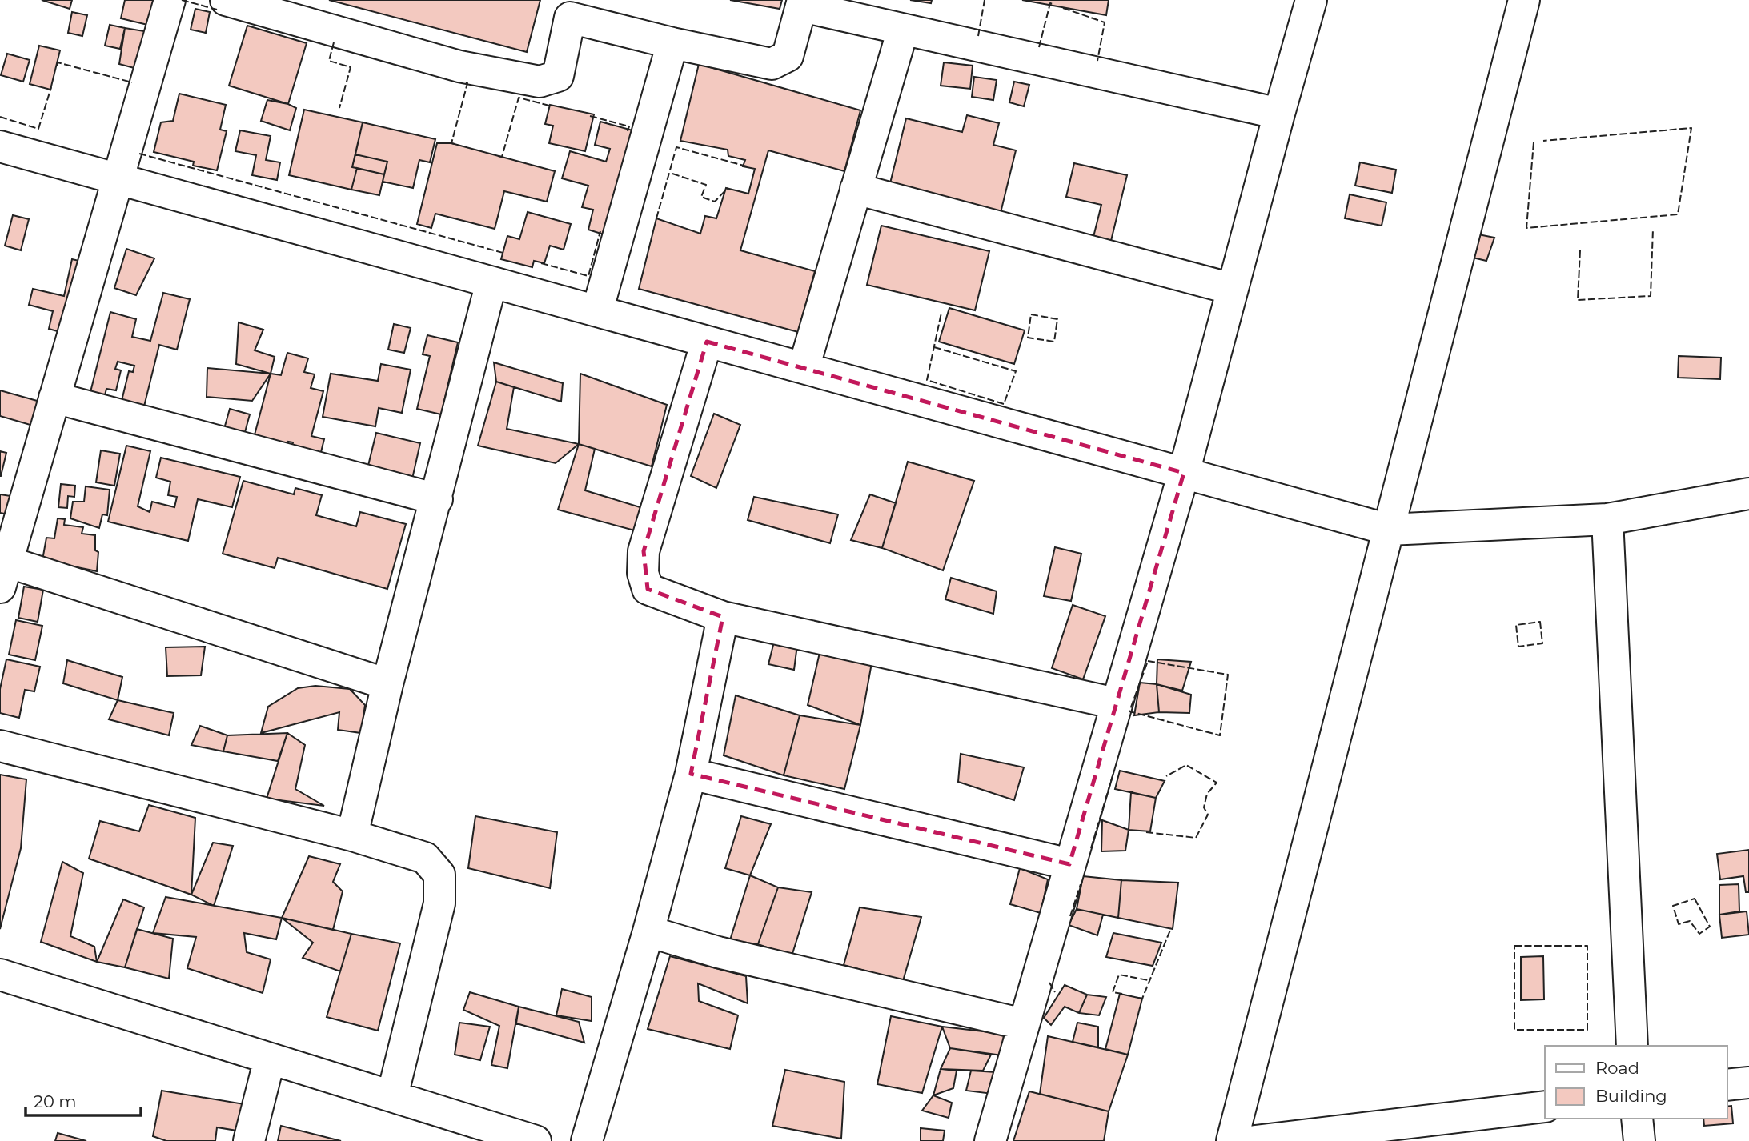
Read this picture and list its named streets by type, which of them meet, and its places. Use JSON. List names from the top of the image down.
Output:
{
  "legend": ["Road", "Building"],
  "scale_bar": "20 m"
}
